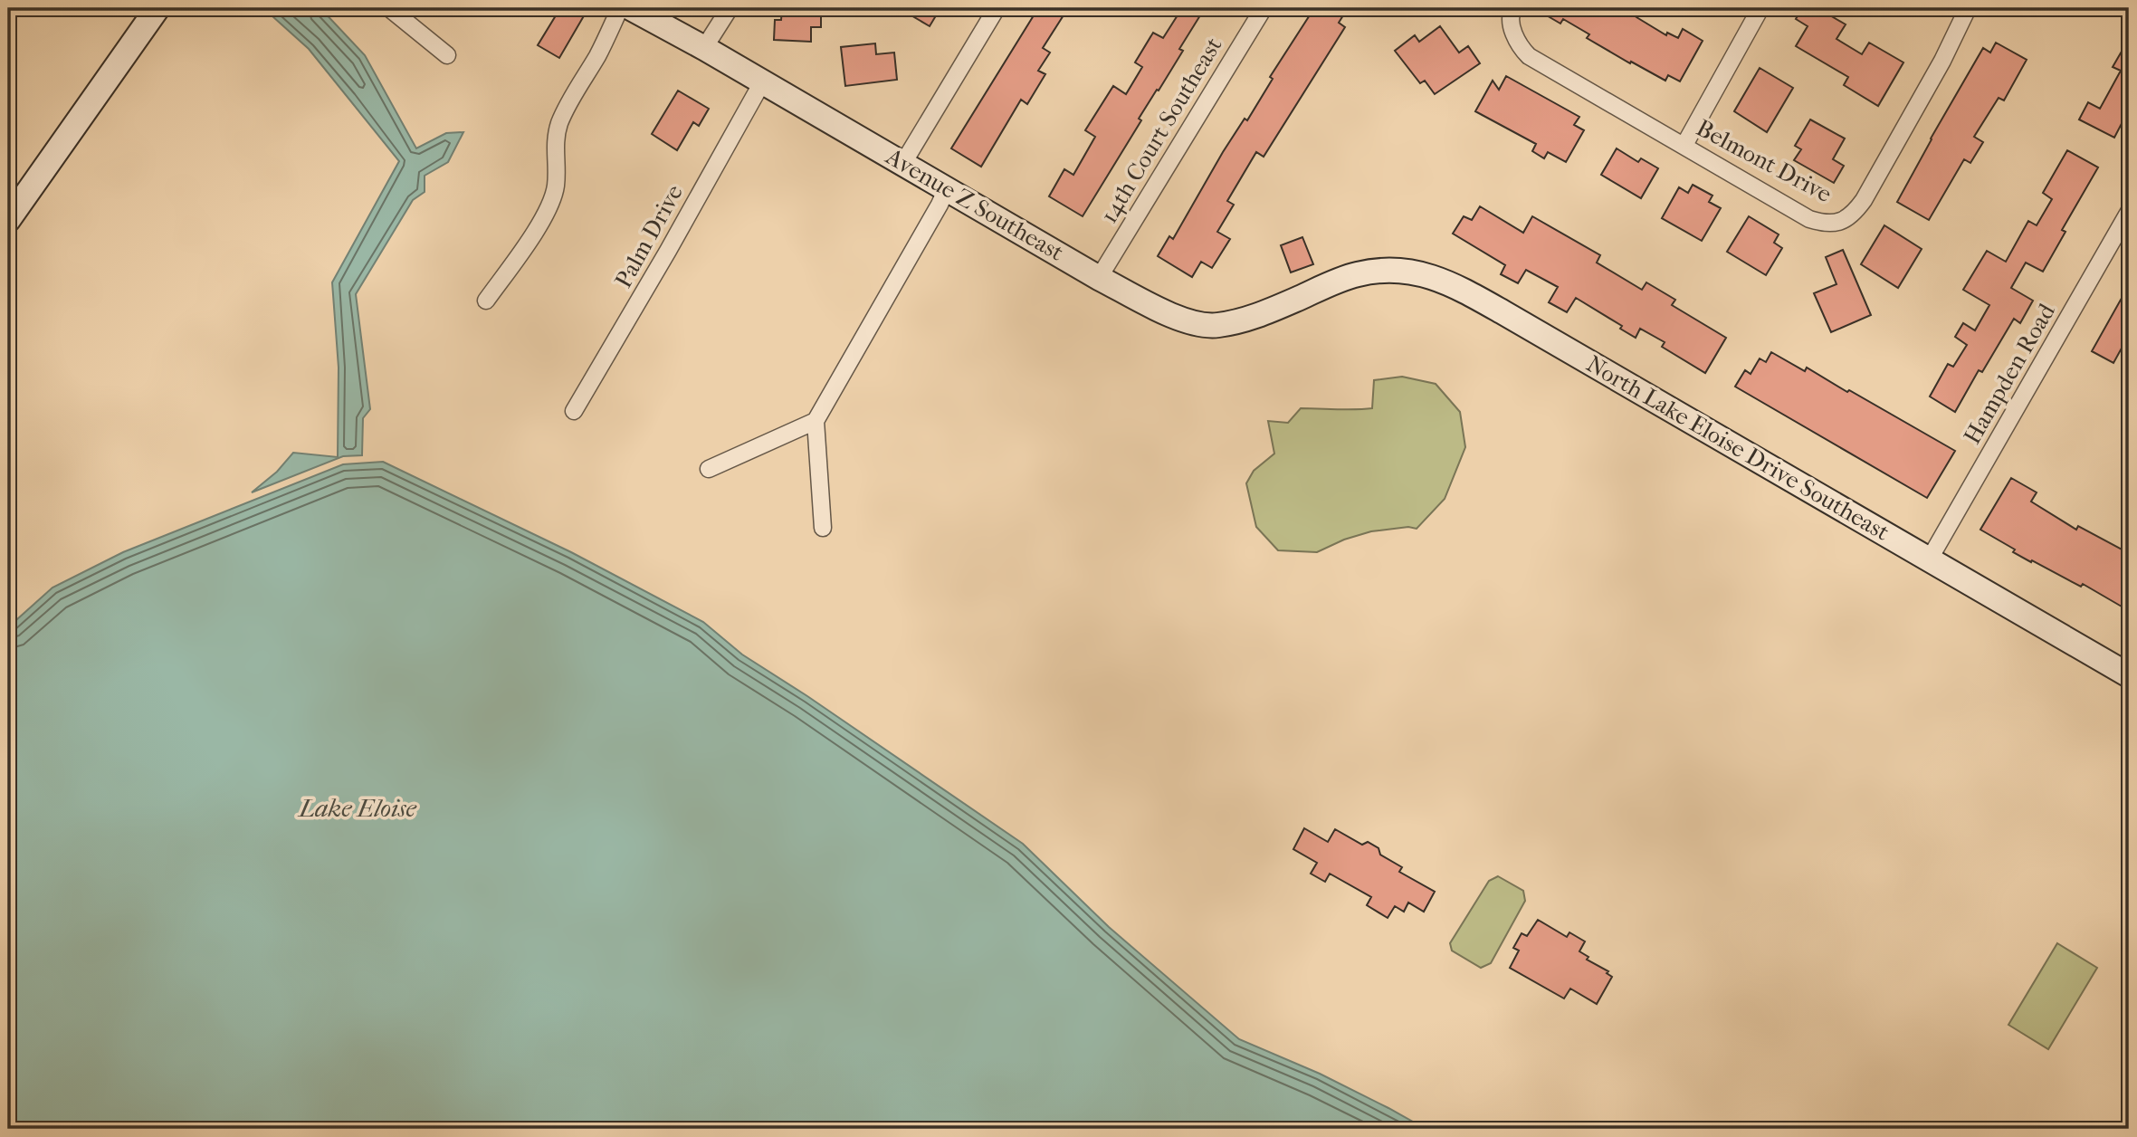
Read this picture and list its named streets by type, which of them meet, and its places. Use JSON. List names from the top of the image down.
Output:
{
  "streets": {
    "street": [
      "14th Court Southeast",
      "Belmont Drive",
      "Avenue Z Southeast",
      "Palm Drive",
      "Hampden Road",
      "North Lake Eloise Drive Southeast"
    ]
  },
  "crossings": [
    ["14th Court Southeast", "Avenue Z Southeast"],
    ["Avenue Z Southeast", "Palm Drive"],
    ["Avenue Z Southeast", "North Lake Eloise Drive Southeast"],
    ["Hampden Road", "North Lake Eloise Drive Southeast"]
  ],
  "water": ["Lake Eloise"]
}
